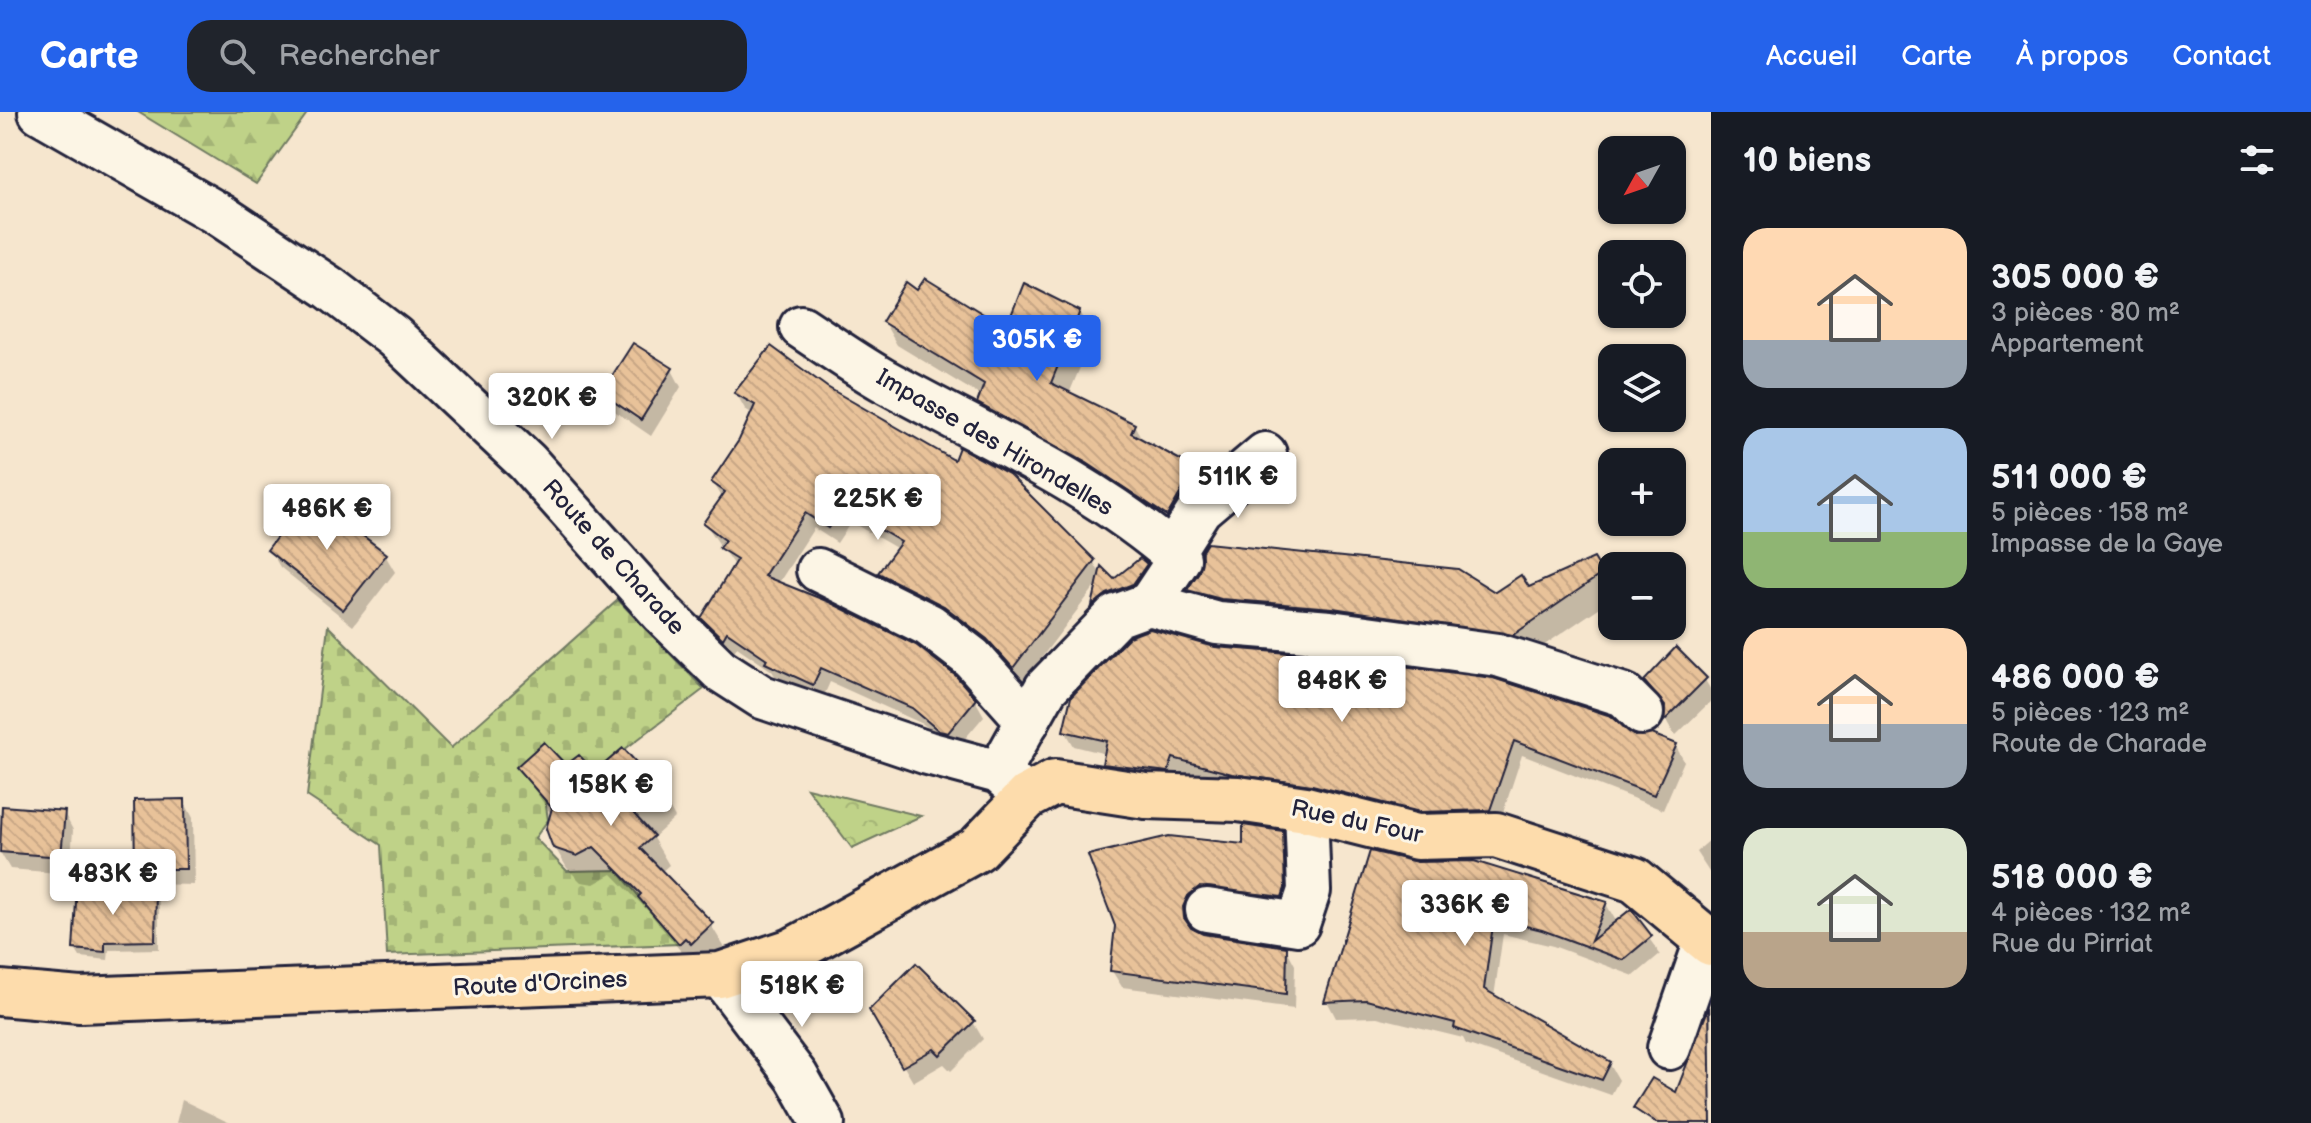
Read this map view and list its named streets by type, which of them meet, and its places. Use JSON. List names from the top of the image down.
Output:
{
  "streets": {
    "main road": ["Rue du Four", "Route d'Orcines"],
    "street": ["Impasse des Hirondelles", "Route de Charade"]
  },
  "crossings": [
    ["Route de Charade", "Rue du Four"],
    ["Route de Charade", "Route d'Orcines"],
    ["Rue du Four", "Route d'Orcines"]
  ],
  "north": "bottom left",
  "page": {
    "header": "Carte",
    "search": "Rechercher",
    "nav": [
      "Accueil",
      "Carte",
      "À propos",
      "Contact"
    ],
    "heading": "10 biens",
    "map_buttons": ["+", "−"],
    "list": [
      {
        "name": "305 000 €",
        "note": "3 pièces · 80 m² · Appartement"
      },
      {
        "name": "511 000 €",
        "note": "5 pièces · 158 m² · Impasse de la Gaye"
      },
      {
        "name": "486 000 €",
        "note": "5 pièces · 123 m² · Route de Charade"
      },
      {
        "name": "518 000 €",
        "note": "4 pièces · 132 m² · Rue du Pirriat"
      }
    ],
    "price": [
      "305K €",
      "320K €",
      "511K €",
      "225K €",
      "486K €",
      "848K €",
      "158K €",
      "483K €",
      "336K €",
      "518K €"
    ]
  }
}
